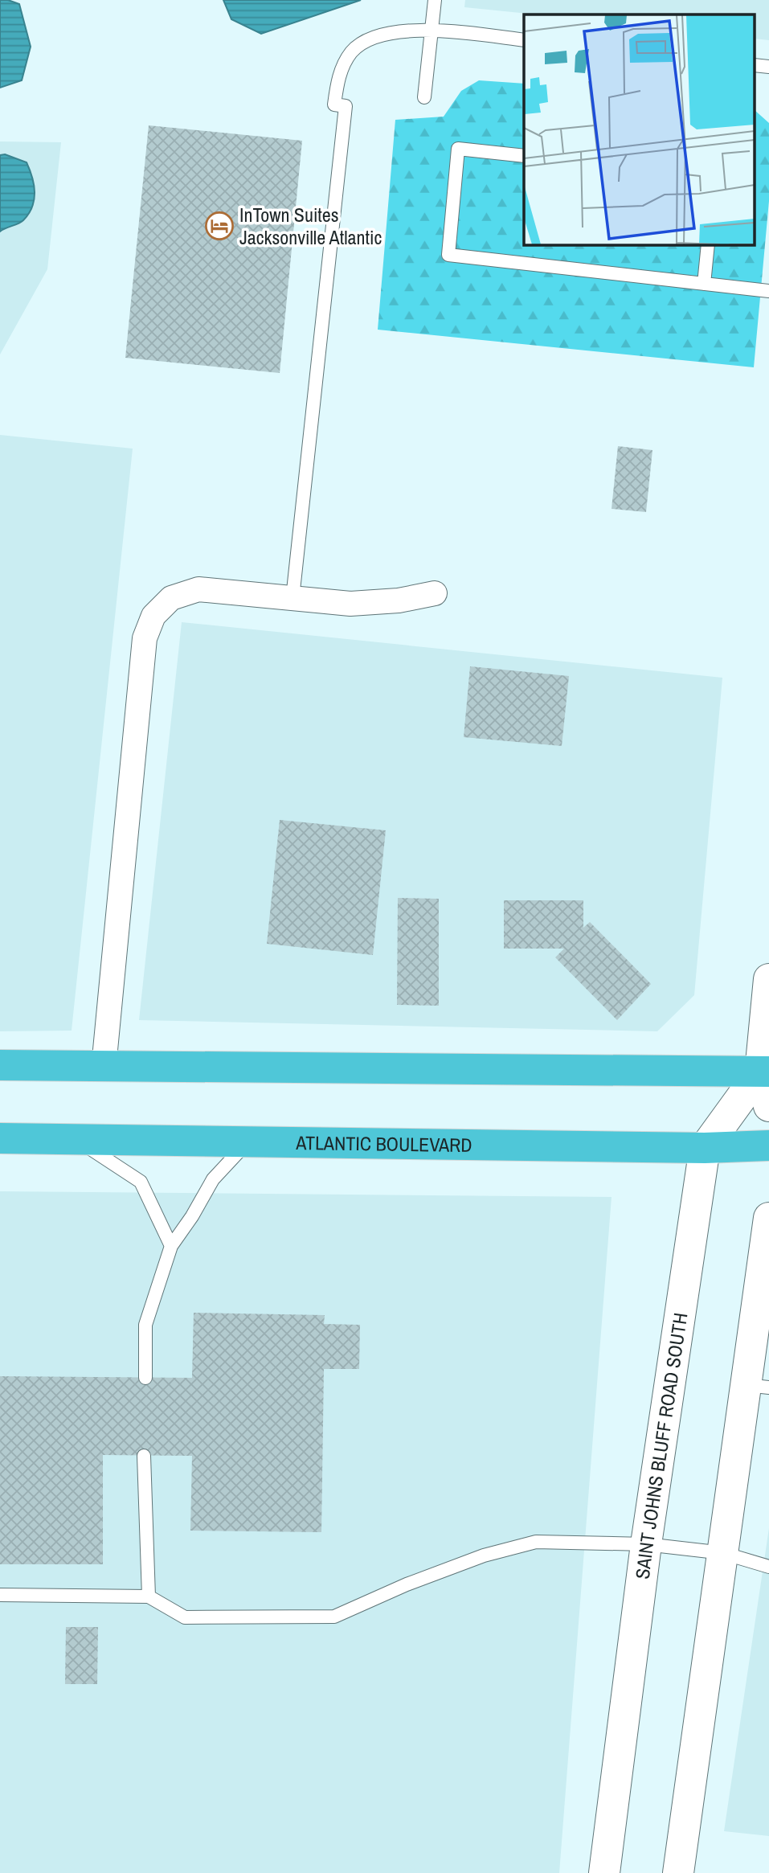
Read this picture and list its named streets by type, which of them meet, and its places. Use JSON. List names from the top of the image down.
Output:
{
  "streets": {
    "highway": ["ATLANTIC BOULEVARD"],
    "main road": ["SAINT JOHNS BLUFF ROAD SOUTH"]
  },
  "crossings": [
    ["ATLANTIC BOULEVARD", "SAINT JOHNS BLUFF ROAD SOUTH"]
  ],
  "places": {
    "hotel": ["InTown Suites Jacksonville Atlantic"]
  }
}
